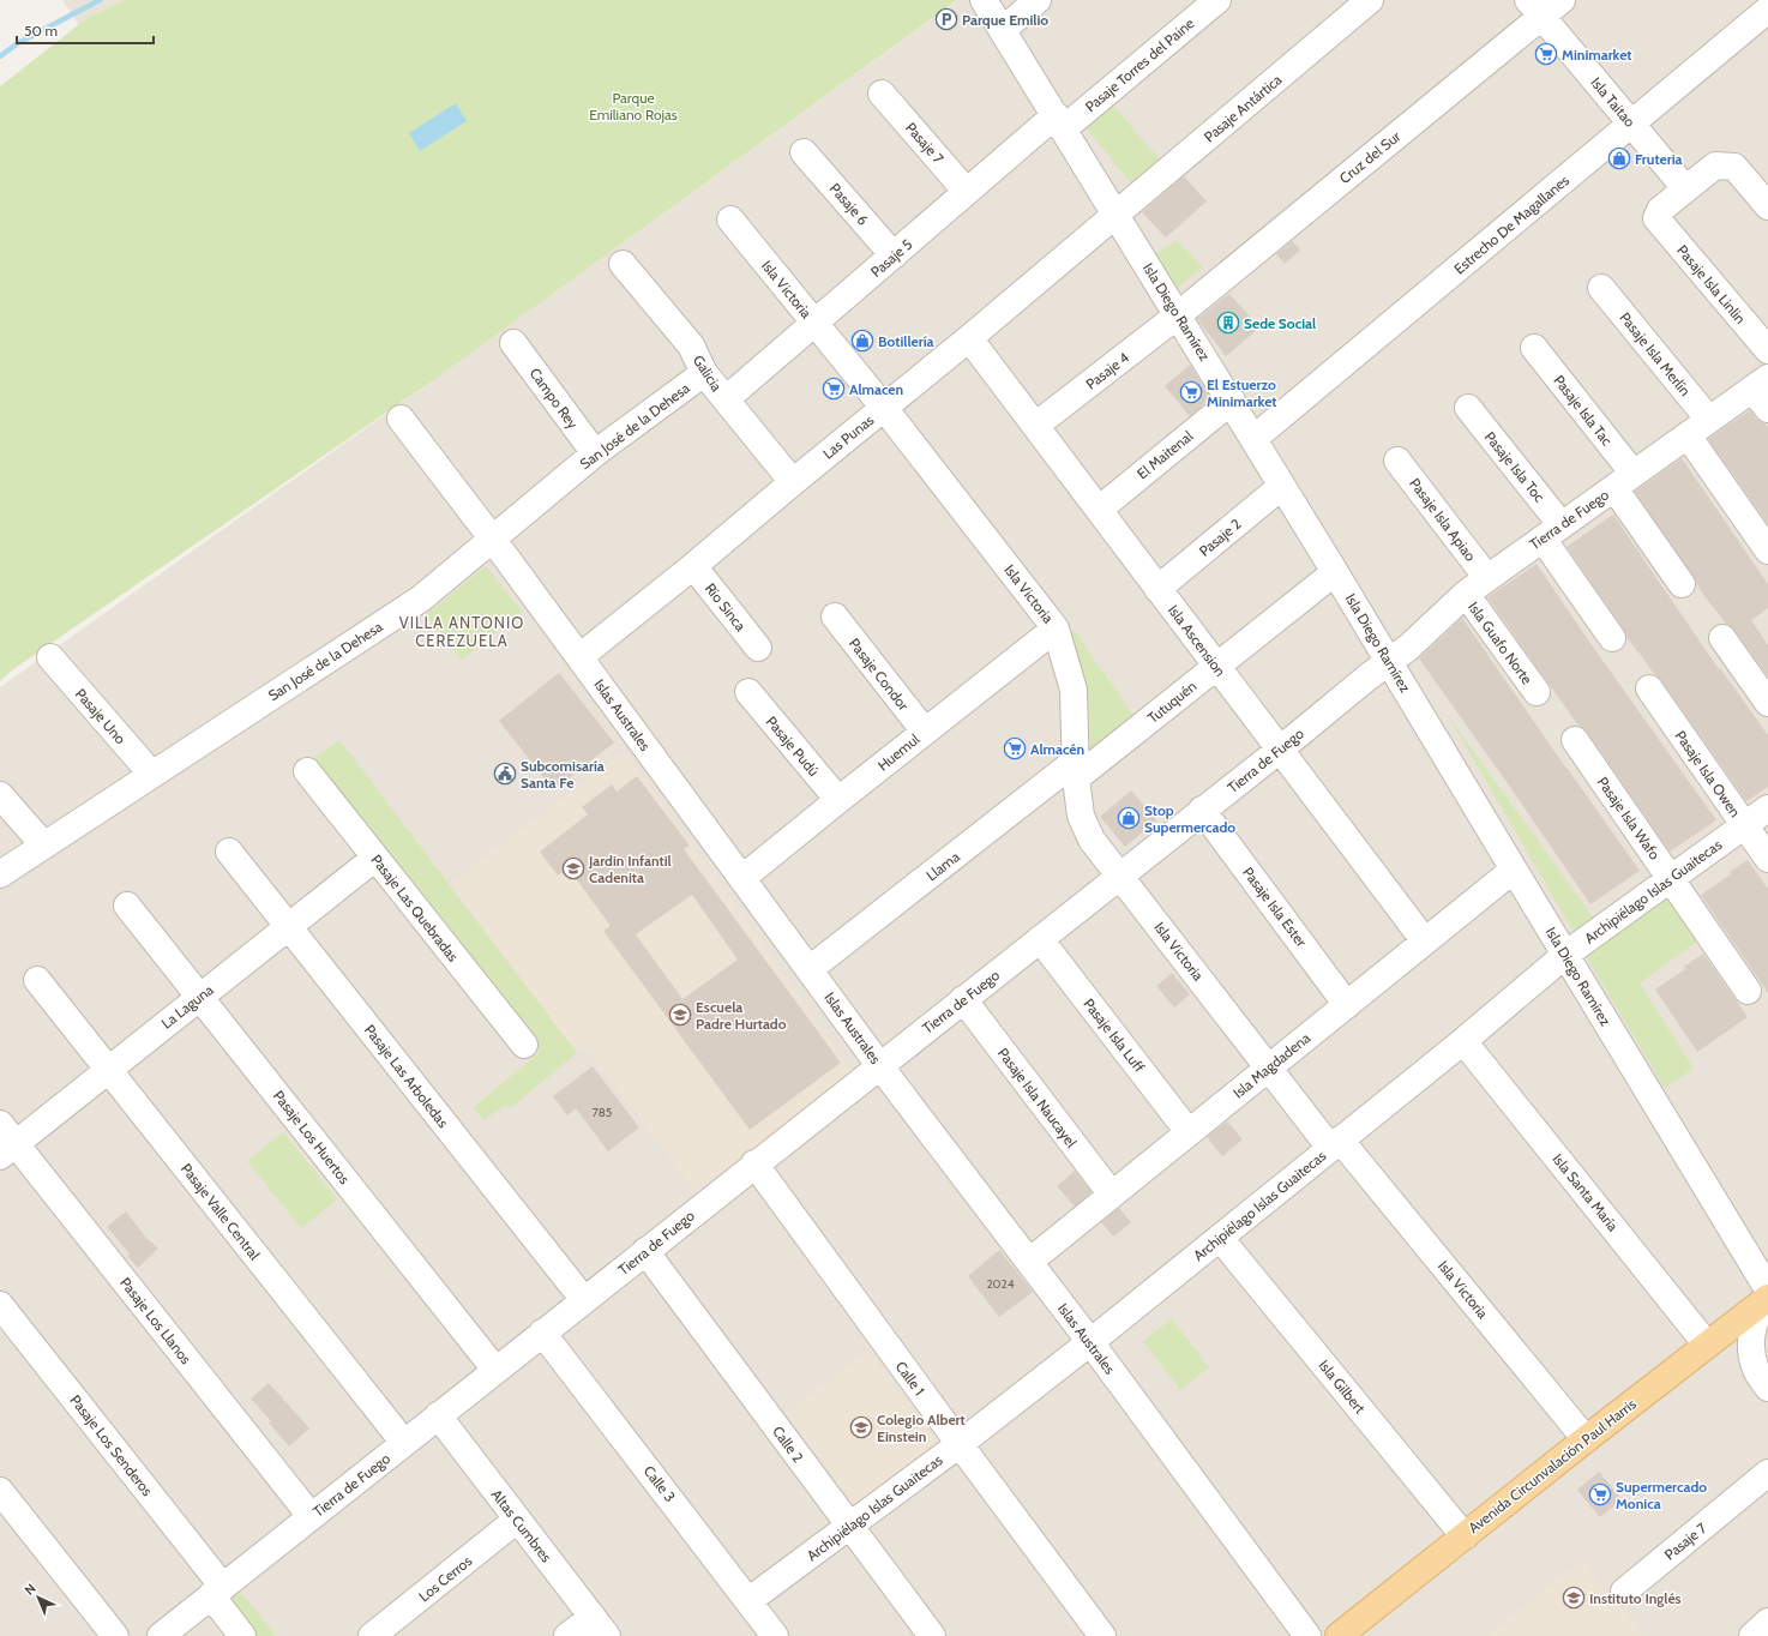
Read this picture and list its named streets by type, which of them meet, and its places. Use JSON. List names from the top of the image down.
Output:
{
  "streets": {
    "main road": ["Avenida Circunvalación Paul Harris"],
    "street": [
      "Pasaje Torres del Paine",
      "Isla Taitao",
      "Pasaje Antártica",
      "Pasaje 7",
      "Cruz del Sur",
      "Pasaje 6",
      "Estrecho De Magallanes",
      "Pasaje 5",
      "Pasaje Isla Linlin",
      "Isla Victoria",
      "Isla Diego Ramírez",
      "Pasaje Isla Merlín",
      "Pasaje 4",
      "Galicia",
      "Campo Rey",
      "Pasaje Isla Tac",
      "San José de la Dehesa",
      "Las Punas",
      "El Maitenal",
      "Pasaje Isla Toc",
      "Pasaje Isla Apiao",
      "Tierra de Fuego",
      "Pasaje 2",
      "Río Sinca",
      "Isla Ascension",
      "Isla Guafo Norte",
      "Pasaje Condor",
      "Tutuquén",
      "Islas Australes",
      "Pasaje Uno",
      "Pasaje Pudú",
      "Huemul",
      "Pasaje Isla Owen",
      "Pasaje Isla Wafo",
      "Llama",
      "Archipiélago Islas Guaitecas",
      "Pasaje Isla Ester",
      "Pasaje Las Quebradas",
      "La Laguna",
      "Pasaje Isla Luff",
      "Isla Magdadena",
      "Pasaje Las Arboledas",
      "Pasaje Isla Naucayel",
      "Pasaje Los Huertos",
      "Isla Santa María",
      "Pasaje Valle Central",
      "Pasaje Los Llanos",
      "Calle 1",
      "Isla Gilbert",
      "Calle 2",
      "Pasaje Los Senderos",
      "Calle 3",
      "Altas Cumbres",
      "Los Cerros"
    ]
  },
  "crossings": [
    ["Pasaje Torres del Paine", "Pasaje 5"],
    ["Pasaje Torres del Paine", "Isla Diego Ramírez"],
    ["Isla Taitao", "Cruz del Sur"],
    ["Isla Taitao", "Estrecho De Magallanes"],
    ["Pasaje Antártica", "Isla Diego Ramírez"],
    ["Pasaje Antártica", "Las Punas"],
    ["Pasaje 7", "Pasaje 5"],
    ["Cruz del Sur", "Isla Diego Ramírez"],
    ["Cruz del Sur", "Pasaje 4"],
    ["Pasaje 6", "Pasaje 5"],
    ["Estrecho De Magallanes", "Isla Diego Ramírez"],
    ["Pasaje 5", "Isla Victoria"],
    ["Pasaje 5", "Isla Diego Ramírez"],
    ["Pasaje 5", "Galicia"],
    ["Isla Victoria", "Las Punas"],
    ["Isla Victoria", "Tierra de Fuego"],
    ["Isla Victoria", "Tutuquén"],
    ["Isla Victoria", "Huemul"],
    ["Isla Victoria", "Llama"],
    ["Isla Victoria", "Archipiélago Islas Guaitecas"],
    ["Isla Victoria", "Isla Magdadena"],
    ["Isla Victoria", "Avenida Circunvalación Paul Harris"],
    ["Isla Diego Ramírez", "Pasaje 4"],
    ["Isla Diego Ramírez", "Las Punas"],
    ["Isla Diego Ramírez", "El Maitenal"],
    ["Isla Diego Ramírez", "Tierra de Fuego"],
    ["Isla Diego Ramírez", "Pasaje 2"],
    ["Isla Diego Ramírez", "Tutuquén"],
    ["Isla Diego Ramírez", "Archipiélago Islas Guaitecas"],
    ["Isla Diego Ramírez", "Isla Magdadena"],
    ["Pasaje Isla Merlín", "Tierra de Fuego"],
    ["Pasaje 4", "Isla Ascension"],
    ["Galicia", "San José de la Dehesa"],
    ["Galicia", "Las Punas"],
    ["Campo Rey", "San José de la Dehesa"],
    ["Pasaje Isla Tac", "Tierra de Fuego"],
    ["San José de la Dehesa", "Islas Australes"],
    ["San José de la Dehesa", "Pasaje Uno"],
    ["Las Punas", "Río Sinca"],
    ["Las Punas", "Isla Ascension"],
    ["Las Punas", "Islas Australes"],
    ["El Maitenal", "Isla Ascension"],
    ["Pasaje Isla Toc", "Tierra de Fuego"],
    ["Pasaje Isla Apiao", "Tierra de Fuego"],
    ["Tierra de Fuego", "Isla Ascension"],
    ["Tierra de Fuego", "Isla Guafo Norte"],
    ["Tierra de Fuego", "Islas Australes"],
    ["Tierra de Fuego", "Pasaje Isla Ester"],
    ["Tierra de Fuego", "Pasaje Isla Luff"],
    ["Tierra de Fuego", "Pasaje Las Arboledas"],
    ["Tierra de Fuego", "Pasaje Isla Naucayel"],
    ["Tierra de Fuego", "Pasaje Los Huertos"],
    ["Tierra de Fuego", "Pasaje Valle Central"],
    ["Tierra de Fuego", "Pasaje Los Llanos"],
    ["Tierra de Fuego", "Calle 1"],
    ["Tierra de Fuego", "Calle 2"],
    ["Tierra de Fuego", "Pasaje Los Senderos"],
    ["Tierra de Fuego", "Calle 3"],
    ["Tierra de Fuego", "Altas Cumbres"],
    ["Pasaje 2", "Isla Ascension"],
    ["Isla Ascension", "Tutuquén"],
    ["Isla Ascension", "Isla Magdadena"],
    ["Pasaje Condor", "Huemul"],
    ["Tutuquén", "Llama"],
    ["Islas Australes", "Huemul"],
    ["Islas Australes", "Llama"],
    ["Islas Australes", "Archipiélago Islas Guaitecas"],
    ["Islas Australes", "Isla Magdadena"],
    ["Pasaje Pudú", "Huemul"],
    ["Pasaje Isla Owen", "Archipiélago Islas Guaitecas"],
    ["Pasaje Isla Wafo", "Archipiélago Islas Guaitecas"],
    ["Archipiélago Islas Guaitecas", "Isla Santa María"],
    ["Archipiélago Islas Guaitecas", "Calle 1"],
    ["Archipiélago Islas Guaitecas", "Isla Gilbert"],
    ["Archipiélago Islas Guaitecas", "Calle 2"],
    ["Archipiélago Islas Guaitecas", "Calle 3"],
    ["Pasaje Isla Ester", "Isla Magdadena"],
    ["Pasaje Las Quebradas", "La Laguna"],
    ["La Laguna", "Pasaje Las Arboledas"],
    ["La Laguna", "Pasaje Los Huertos"],
    ["La Laguna", "Pasaje Valle Central"],
    ["La Laguna", "Pasaje Los Llanos"],
    ["Pasaje Isla Luff", "Isla Magdadena"],
    ["Isla Magdadena", "Pasaje Isla Naucayel"],
    ["Isla Santa María", "Avenida Circunvalación Paul Harris"],
    ["Isla Gilbert", "Avenida Circunvalación Paul Harris"],
    ["Altas Cumbres", "Los Cerros"]
  ],
  "districts": ["VILLA ANTONIO CEREZUELA"],
  "parks": ["Parque Emiliano Rojas"],
  "places": {
    "parking": ["Parque Emilio"],
    "supermarket": [
      "Minimarket",
      "Almacen",
      "El Estuerzo Minimarket",
      "Almacén",
      "Supermercado Monica"
    ],
    "shop": ["Fruteria", "Botillería", "Stop Supermercado"],
    "building": ["Sede Social"],
    "public building": ["Subcomisaría Santa Fe"],
    "school or university": [
      "Jardin Infantil Cadenita",
      "Escuela Padre Hurtado",
      "Colegio Albert Einstein",
      "Instituto Inglés"
    ]
  },
  "house_numbers": ["785", "2024"],
  "scale_bar": "50 m",
  "north": "top left"
}
